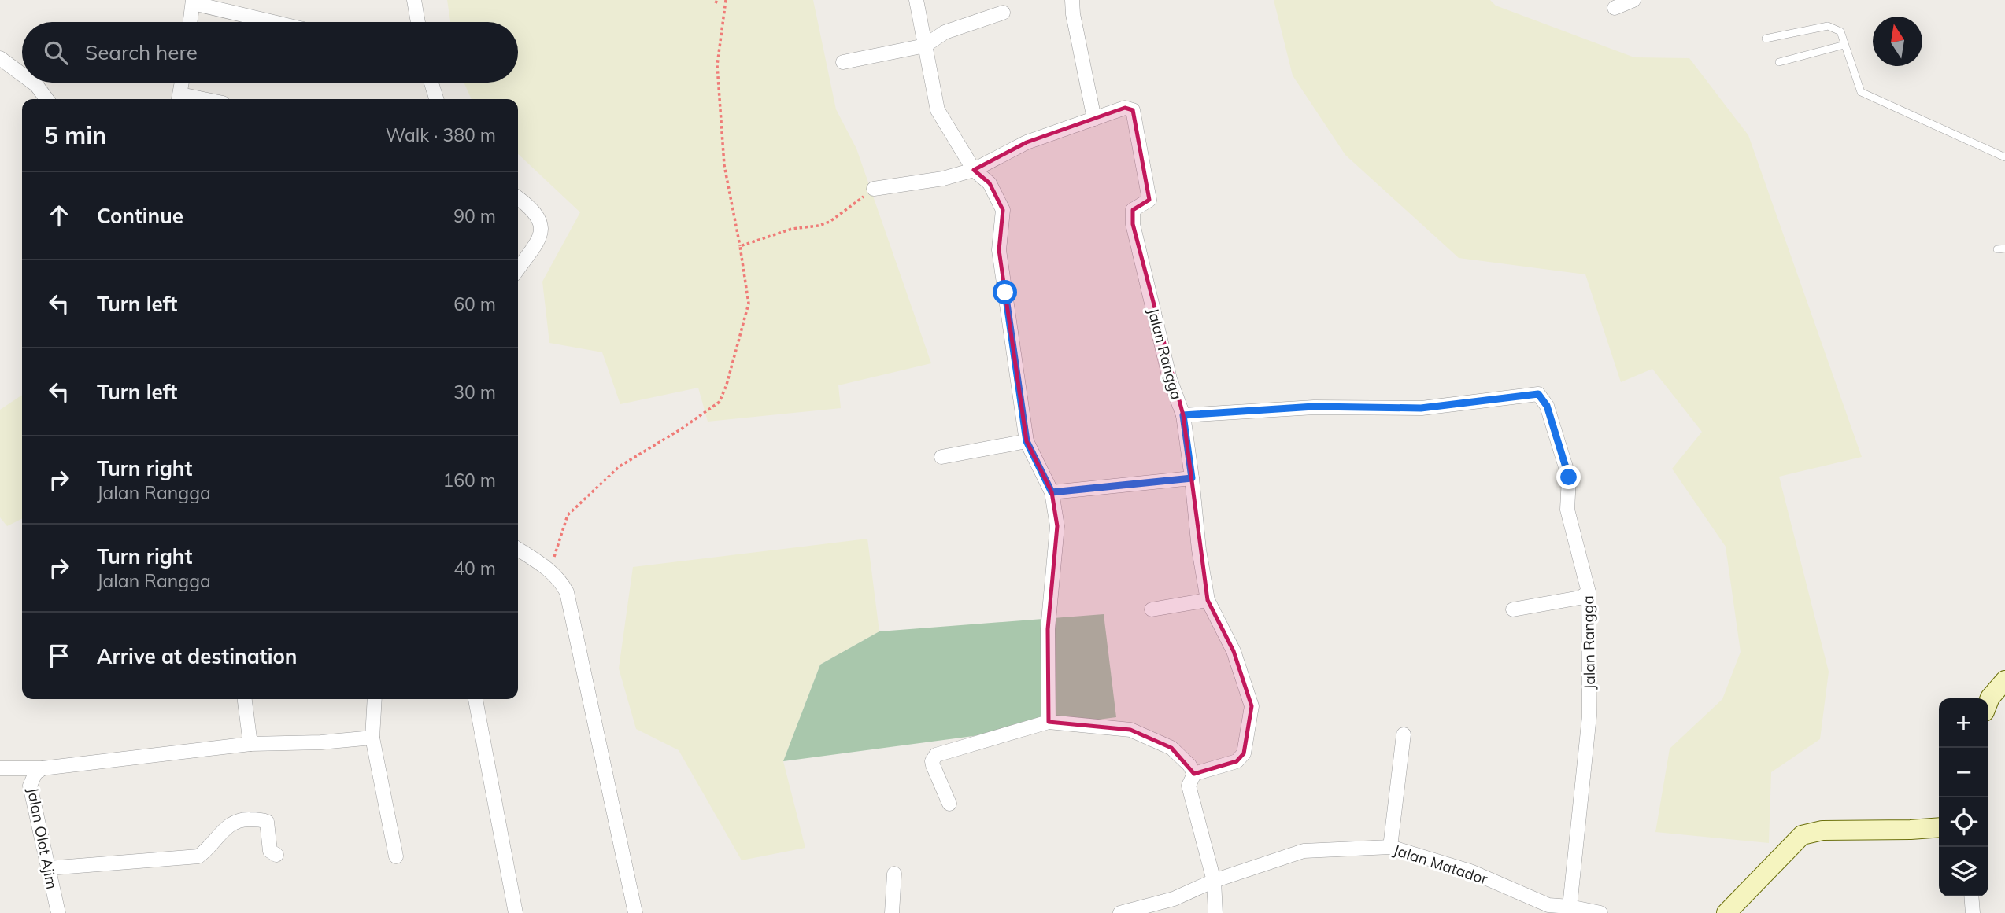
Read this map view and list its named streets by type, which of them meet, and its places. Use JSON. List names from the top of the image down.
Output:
{
  "streets": {
    "street": ["Jalan Rangga", "Jalan Olot Ajim", "Jalan Matador"]
  },
  "crossings": [
    ["Jalan Rangga", "Jalan Matador"]
  ],
  "north": "top",
  "page": {
    "search": "Search here",
    "heading": ["5 min", "Walk · 380 m"],
    "list": [
      ["Continue", "90 m"],
      ["Turn left", "60 m"],
      ["Turn left", "30 m"],
      ["Turn right", "Jalan Rangga", "160 m"],
      ["Turn right", "Jalan Rangga", "40 m"],
      "Arrive at destination"
    ],
    "map_buttons": ["+", "−"]
  }
}
